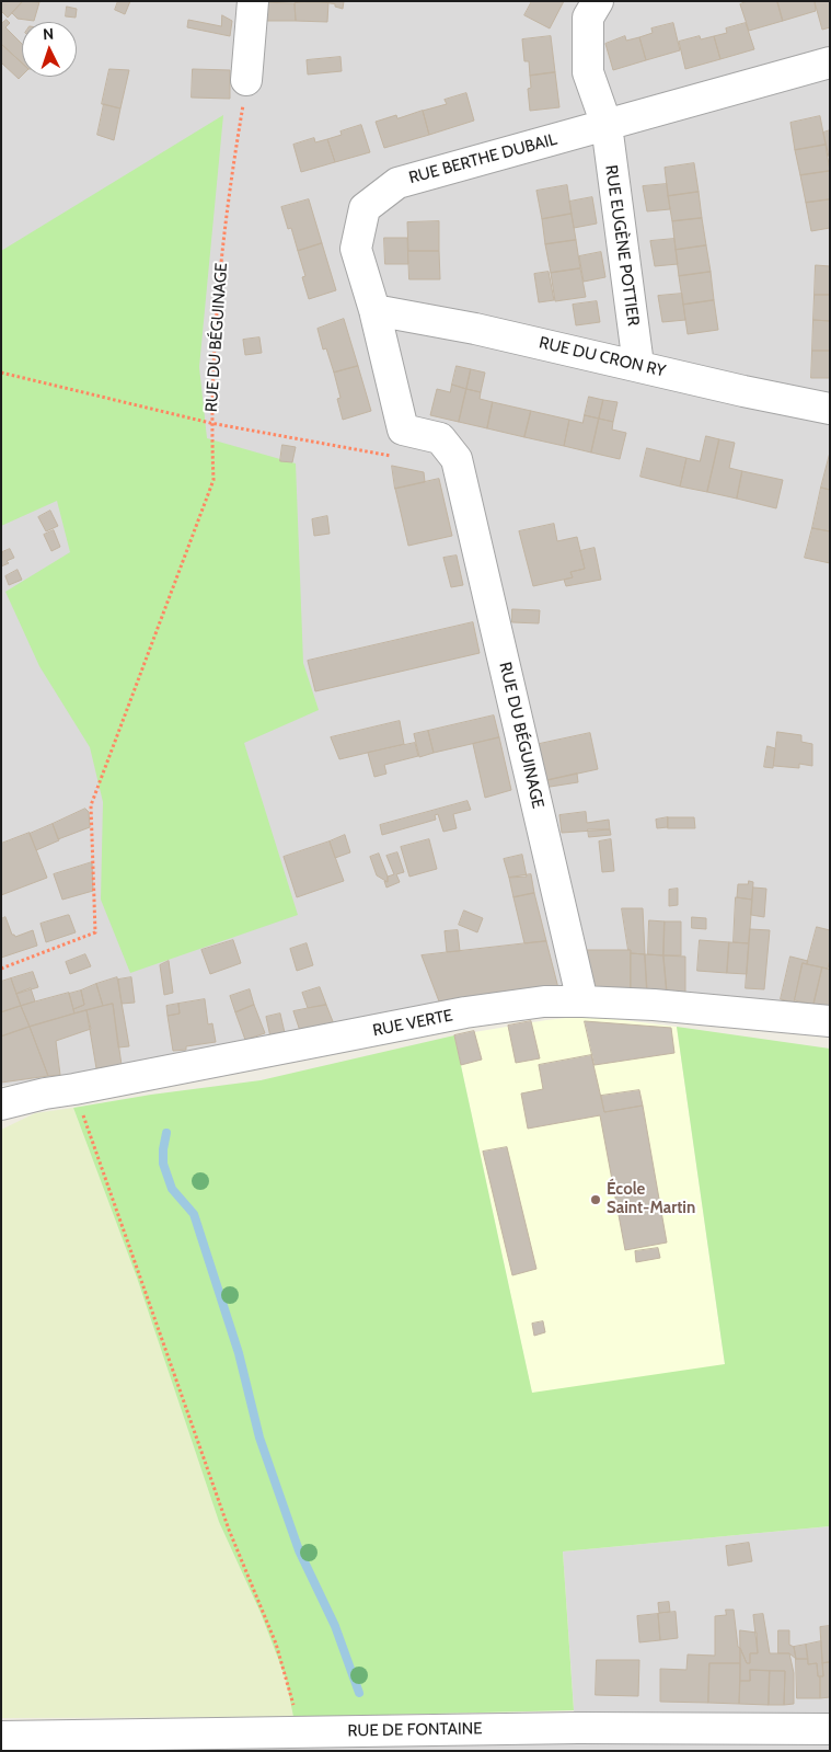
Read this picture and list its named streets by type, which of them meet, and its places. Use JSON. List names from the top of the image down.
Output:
{
  "streets": {
    "street": [
      "RUE BERTHE DUBAIL",
      "RUE EUGÈNE POTTIER",
      "RUE DU BÉGUINAGE",
      "RUE DU CRON RY",
      "RUE VERTE",
      "RUE DE FONTAINE"
    ]
  },
  "crossings": [
    ["RUE BERTHE DUBAIL", "RUE EUGÈNE POTTIER"],
    ["RUE BERTHE DUBAIL", "RUE DU BÉGUINAGE"],
    ["RUE BERTHE DUBAIL", "RUE DU CRON RY"],
    ["RUE EUGÈNE POTTIER", "RUE DU CRON RY"],
    ["RUE DU BÉGUINAGE", "RUE VERTE"]
  ],
  "places": ["École Saint-Martin"],
  "north": "top"
}
